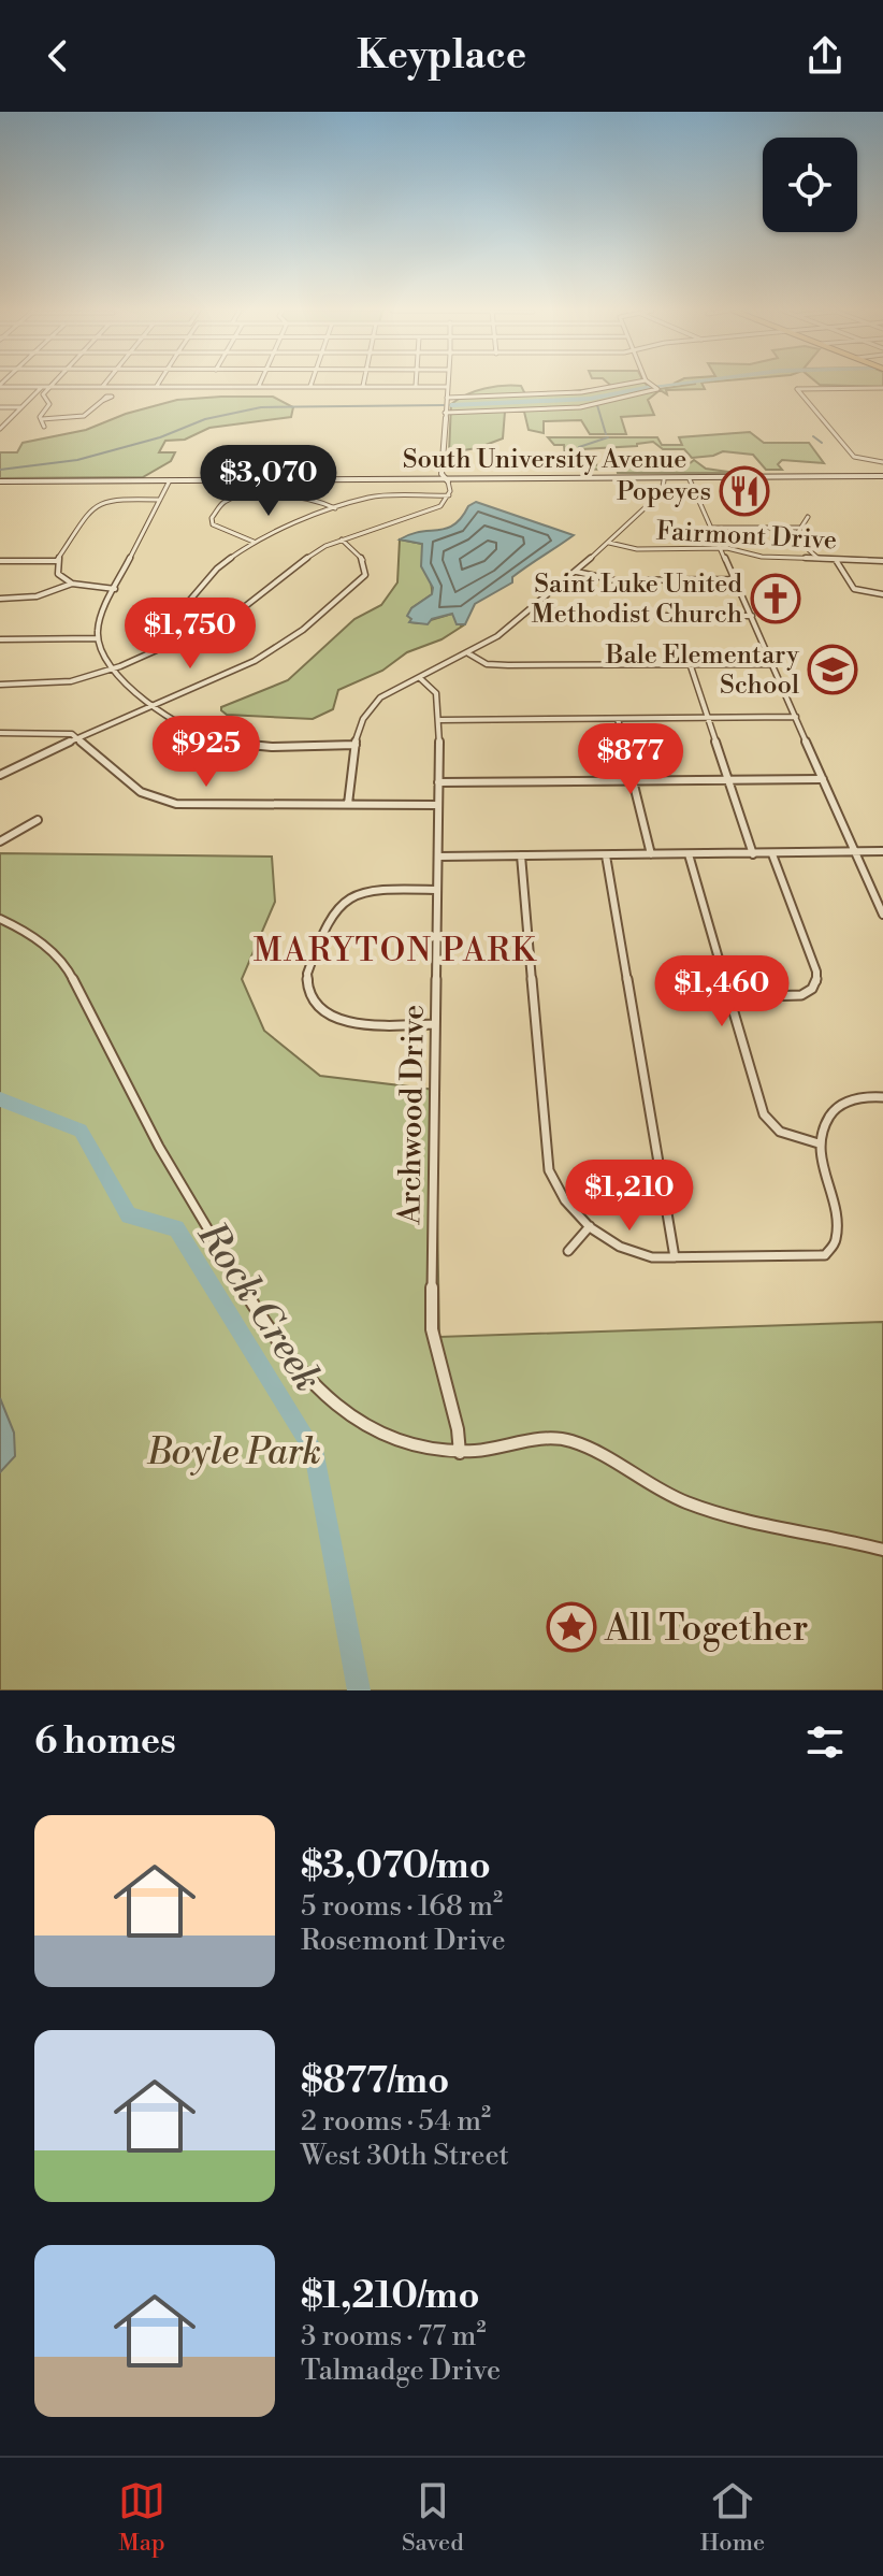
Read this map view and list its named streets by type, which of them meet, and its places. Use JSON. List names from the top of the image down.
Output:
{
  "streets": {
    "main road": ["South University Avenue"],
    "street": ["Fairmont Drive", "Archwood Drive"]
  },
  "districts": ["MARYTON PARK"],
  "water": ["Rock Creek"],
  "parks": ["Boyle Park"],
  "places": {
    "restaurant": ["Popeyes"],
    "church": ["Saint Luke United Methodist Church"],
    "school or university": ["Bale Elementary School"],
    "place": ["All Together"]
  },
  "page": {
    "header": "Keyplace",
    "price": [
      "$3,070",
      "$1,750",
      "$925",
      "$877",
      "$1,460",
      "$1,210"
    ],
    "heading": "6 homes",
    "list": [
      {
        "name": "$3,070/mo",
        "note": "5 rooms · 168 m² · Rosemont Drive"
      },
      {
        "name": "$877/mo",
        "note": "2 rooms · 54 m² · West 30th Street"
      },
      {
        "name": "$1,210/mo",
        "note": "3 rooms · 77 m² · Talmadge Drive"
      }
    ],
    "tabs": ["Map", "Saved", "Home"]
  }
}
